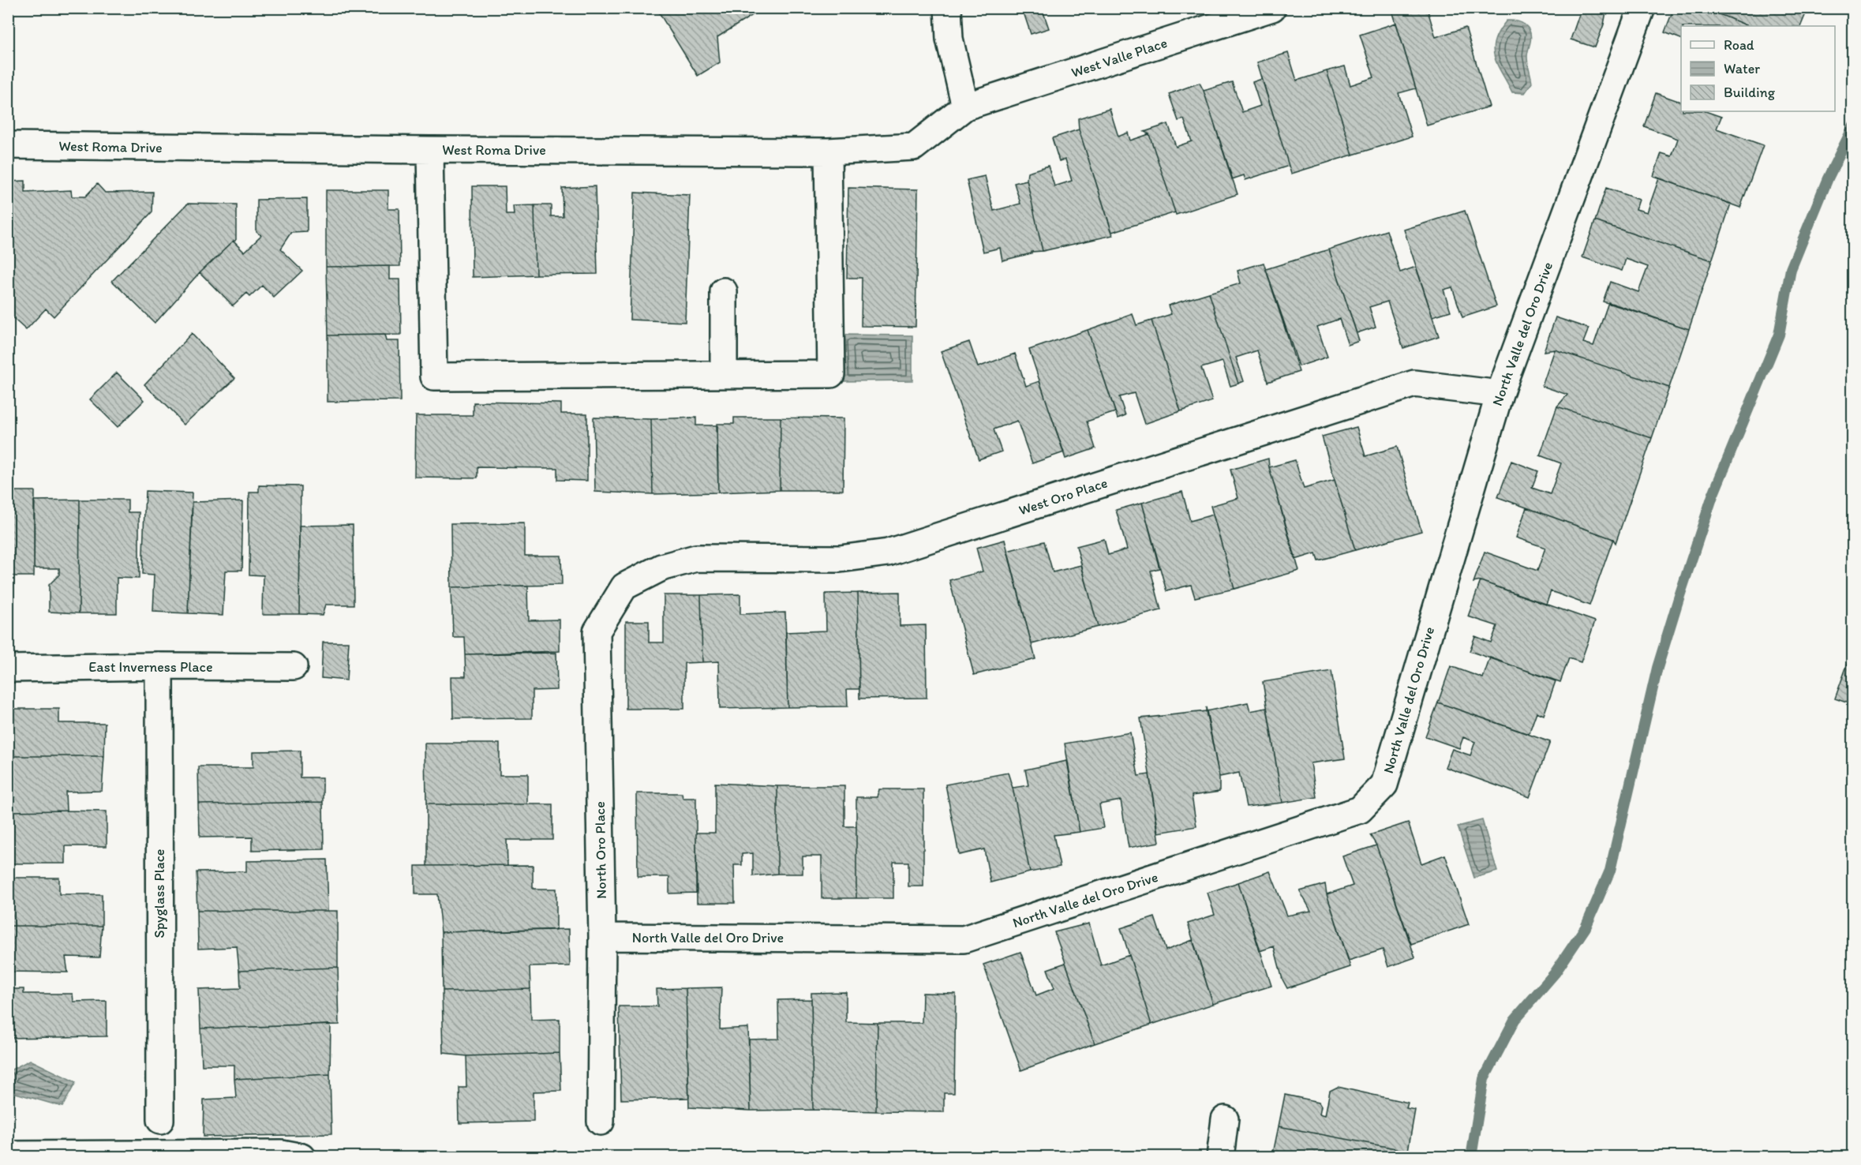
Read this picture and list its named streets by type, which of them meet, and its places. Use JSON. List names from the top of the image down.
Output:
{
  "streets": {
    "street": [
      "West Valle Place",
      "West Roma Drive",
      "North Valle del Oro Drive",
      "West Oro Place",
      "East Inverness Place",
      "North Oro Place",
      "Spyglass Place"
    ]
  },
  "crossings": [
    ["West Valle Place", "West Roma Drive"],
    ["North Valle del Oro Drive", "West Oro Place"],
    ["North Valle del Oro Drive", "North Oro Place"],
    ["West Oro Place", "North Oro Place"],
    ["East Inverness Place", "Spyglass Place"]
  ],
  "legend": ["Road", "Water", "Building"]
}
